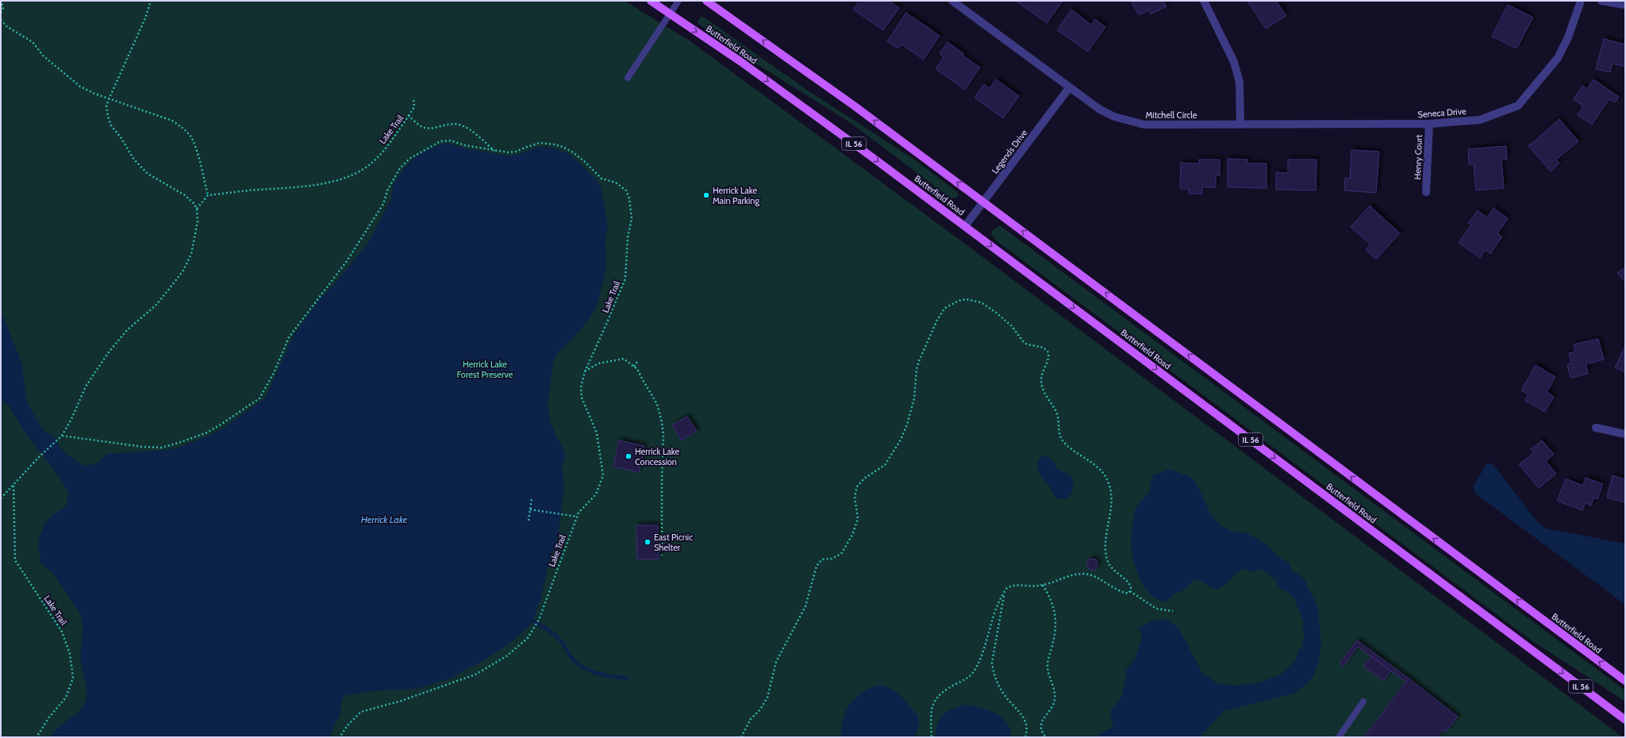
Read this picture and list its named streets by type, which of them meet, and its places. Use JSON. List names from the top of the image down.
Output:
{
  "streets": {
    "main road": ["Butterfield Road", "IL 56"],
    "street": [
      "Seneca Drive",
      "Mitchell Circle",
      "Legends Drive",
      "Henry Court"
    ],
    "path": ["Lake Trail"]
  },
  "crossings": [
    ["Butterfield Road", "Legends Drive"],
    ["Seneca Drive", "Mitchell Circle"],
    ["Seneca Drive", "Henry Court"],
    ["Mitchell Circle", "Legends Drive"]
  ],
  "water": ["Herrick Lake"],
  "parks": ["Herrick Lake Forest Preserve"],
  "places": ["Herrick Lake Main Parking", "Herrick Lake Concession", "East Picnic Shelter"]
}
